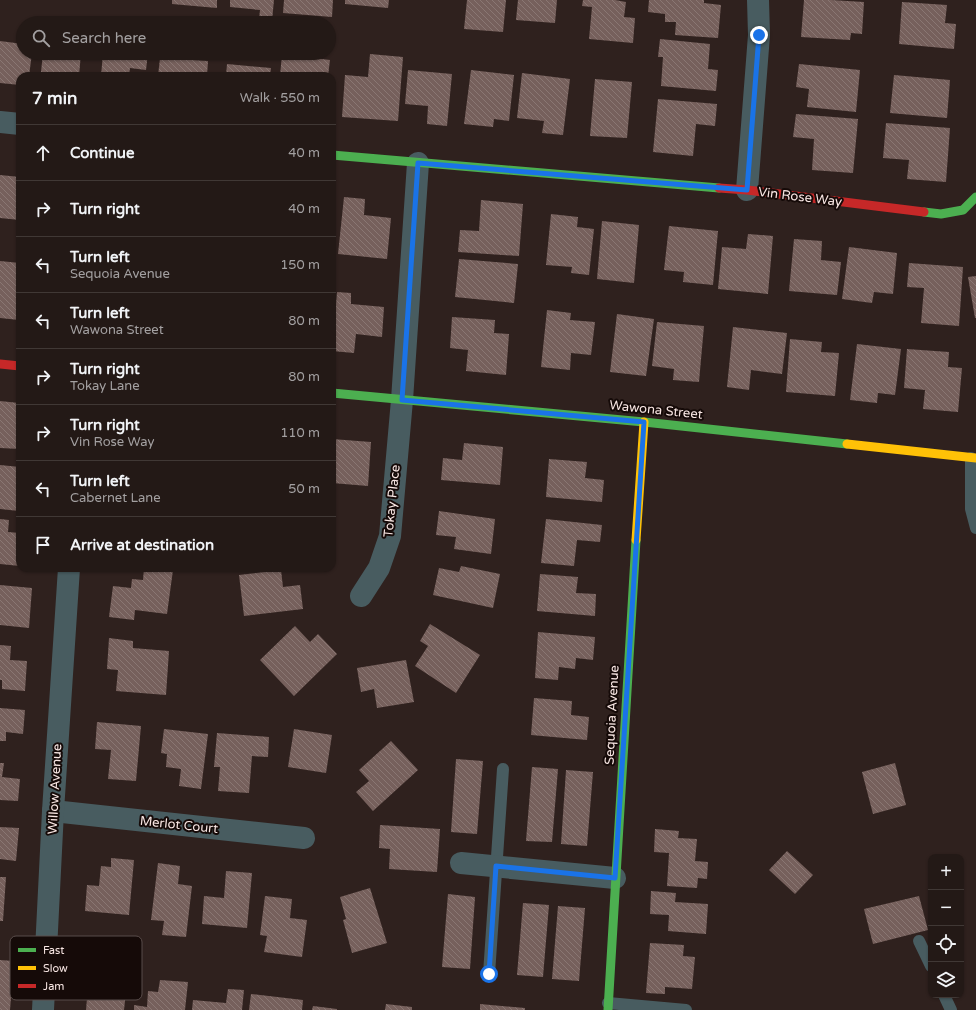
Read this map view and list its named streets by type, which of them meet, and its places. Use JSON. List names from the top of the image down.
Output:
{
  "streets": {
    "street": [
      "Vin Rose Way",
      "Wawona Street",
      "Tokay Place",
      "Sequoia Avenue",
      "Willow Avenue",
      "Merlot Court"
    ]
  },
  "crossings": [
    ["Vin Rose Way", "Tokay Place"],
    ["Wawona Street", "Tokay Place"],
    ["Wawona Street", "Sequoia Avenue"],
    ["Willow Avenue", "Merlot Court"]
  ],
  "legend": ["Fast", "Slow", "Jam"],
  "page": {
    "search": "Search here",
    "heading": ["7 min", "Walk · 550 m"],
    "list": [
      ["Continue", "40 m"],
      ["Turn right", "40 m"],
      ["Turn left", "Sequoia Avenue", "150 m"],
      ["Turn left", "Wawona Street", "80 m"],
      ["Turn right", "Tokay Lane", "80 m"],
      ["Turn right", "Vin Rose Way", "110 m"],
      ["Turn left", "Cabernet Lane", "50 m"],
      "Arrive at destination"
    ],
    "map_buttons": ["+", "−"]
  }
}
